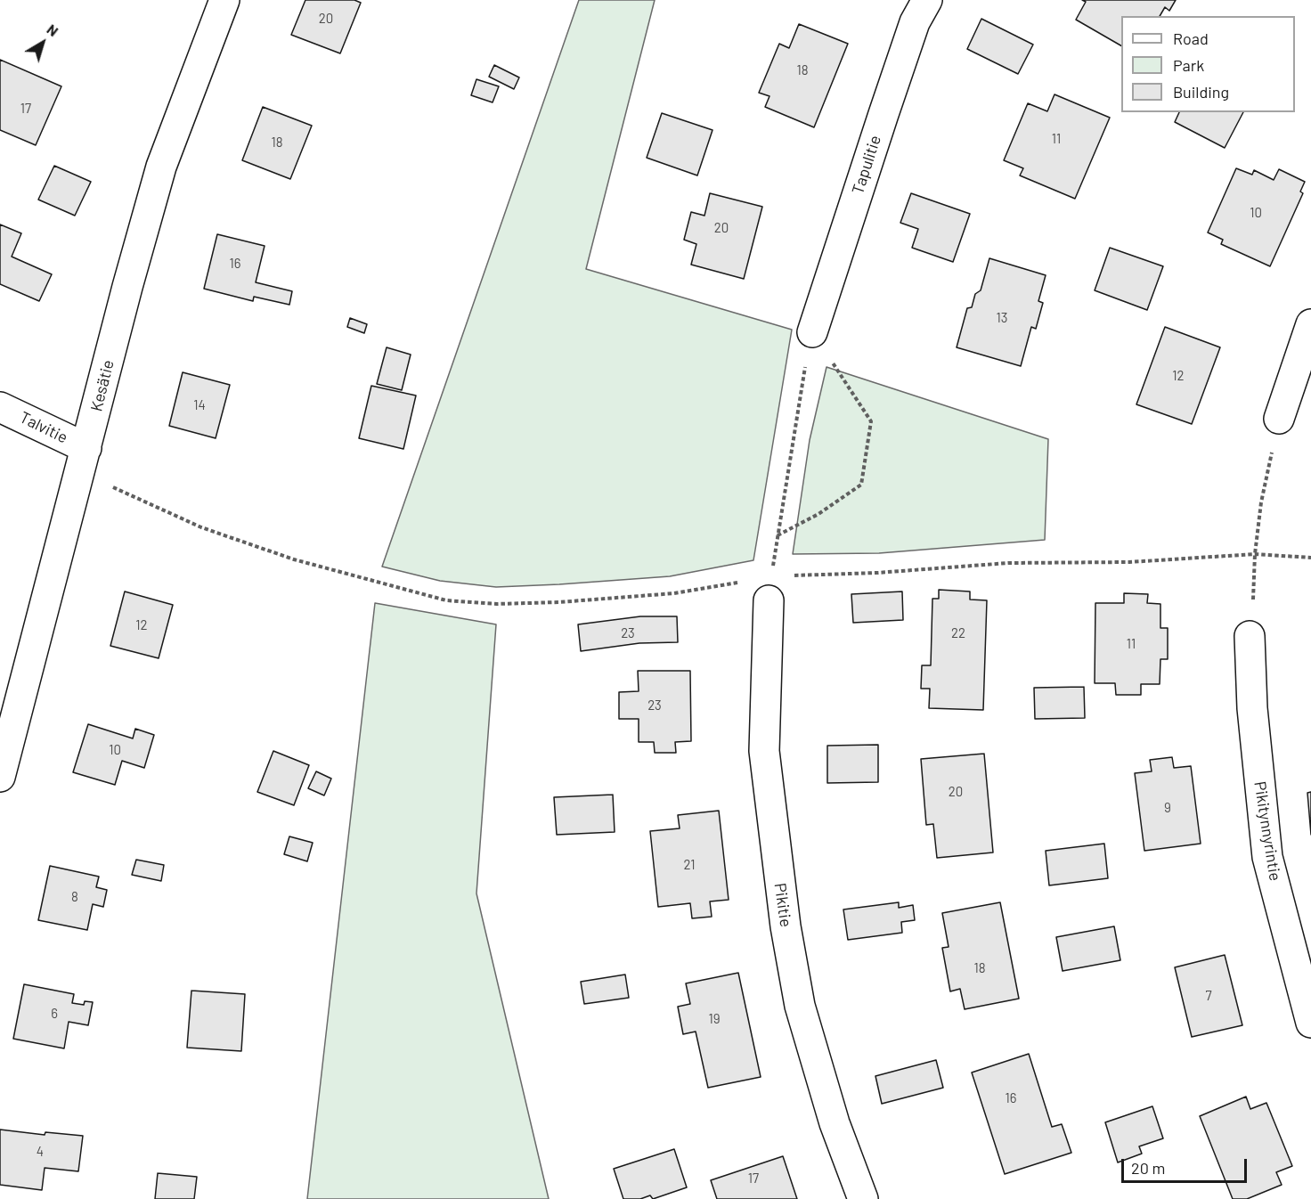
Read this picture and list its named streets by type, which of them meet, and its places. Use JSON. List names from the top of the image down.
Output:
{
  "streets": {
    "street": [
      "Tapulitie",
      "Kesätie",
      "Talvitie",
      "Pikitynnyrintie",
      "Pikitie"
    ]
  },
  "crossings": [
    ["Kesätie", "Talvitie"]
  ],
  "house_numbers": [
    "20",
    "18",
    "17",
    "11",
    "18",
    "10",
    "20",
    "16",
    "13",
    "12",
    "14",
    "12",
    "23",
    "22",
    "11",
    "23",
    "10",
    "20",
    "9",
    "21",
    "8",
    "18",
    "7",
    "6",
    "19",
    "16",
    "4",
    "17"
  ],
  "legend": ["Road", "Park", "Building"],
  "scale_bar": "20 m",
  "north": "top right"
}
